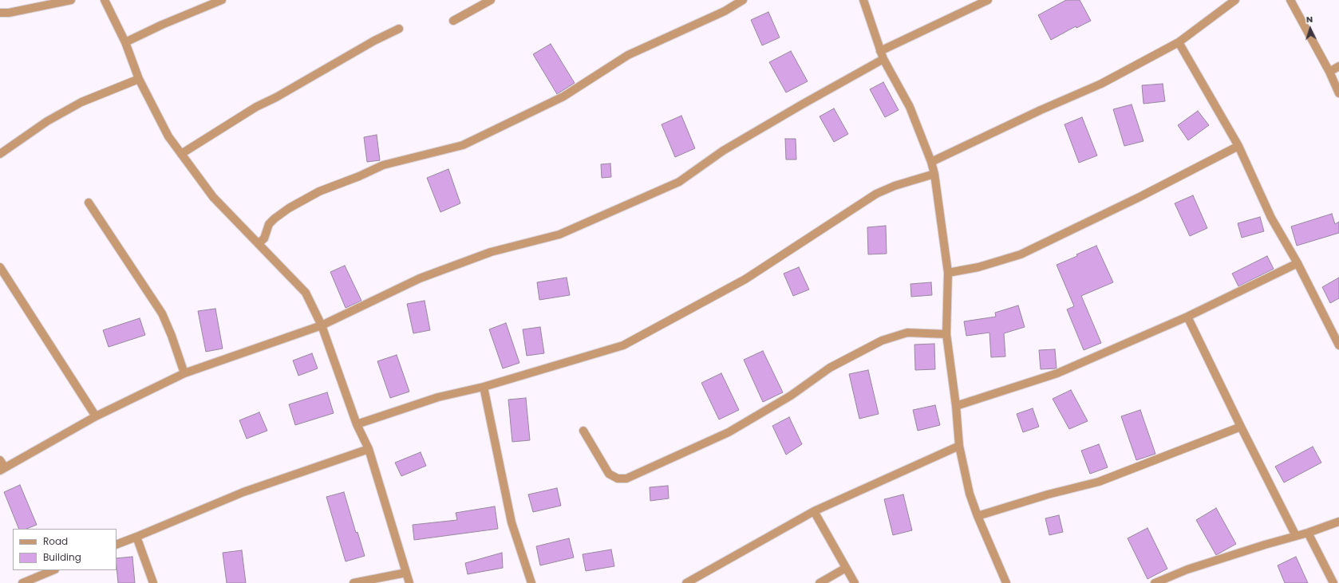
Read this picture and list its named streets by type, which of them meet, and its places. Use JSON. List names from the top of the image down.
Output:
{
  "legend": ["Road", "Building"],
  "north": "top"
}
